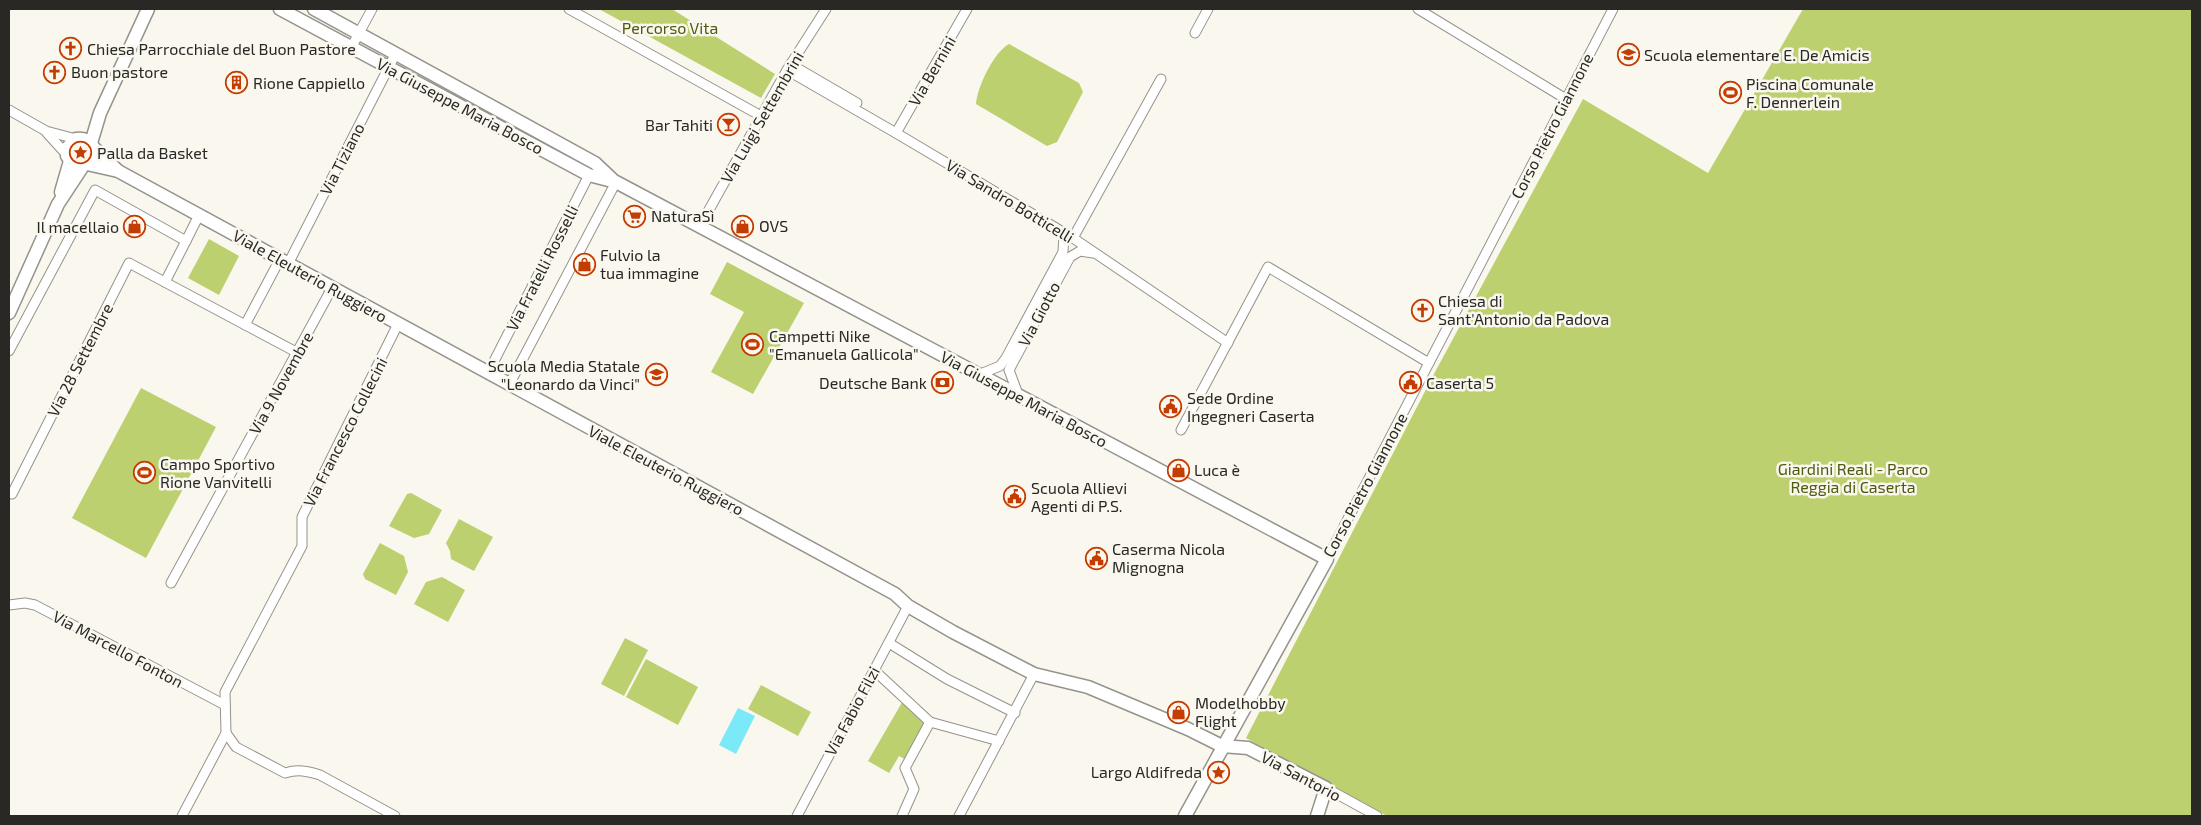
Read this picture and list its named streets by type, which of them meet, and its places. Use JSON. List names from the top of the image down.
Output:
{
  "streets": {
    "street": [
      "Via Bernini",
      "Via Giuseppe Maria Bosco",
      "Via Luigi Settembrini",
      "Corso Pietro Giannone",
      "Via Tiziano",
      "Via Sandro Botticelli",
      "Via Fratelli Rosselli",
      "Viale Eleuterio Ruggiero",
      "Via Giotto",
      "Via 28 Settembre",
      "Via 9 Novembre",
      "Via Francesco Collecini",
      "Via Marcello Fonton",
      "Via Fabio Filzi",
      "Via Santorio"
    ]
  },
  "crossings": [
    ["Via Bernini", "Via Sandro Botticelli"],
    ["Via Giuseppe Maria Bosco", "Via Luigi Settembrini"],
    ["Via Giuseppe Maria Bosco", "Corso Pietro Giannone"],
    ["Via Giuseppe Maria Bosco", "Via Tiziano"],
    ["Via Giuseppe Maria Bosco", "Via Fratelli Rosselli"],
    ["Via Giuseppe Maria Bosco", "Via Giotto"],
    ["Via Luigi Settembrini", "Via Sandro Botticelli"],
    ["Corso Pietro Giannone", "Viale Eleuterio Ruggiero"],
    ["Corso Pietro Giannone", "Via Santorio"],
    ["Via Tiziano", "Viale Eleuterio Ruggiero"],
    ["Via Sandro Botticelli", "Via Giotto"],
    ["Via Fratelli Rosselli", "Viale Eleuterio Ruggiero"],
    ["Viale Eleuterio Ruggiero", "Via 9 Novembre"],
    ["Viale Eleuterio Ruggiero", "Via Francesco Collecini"],
    ["Viale Eleuterio Ruggiero", "Via Fabio Filzi"],
    ["Viale Eleuterio Ruggiero", "Via Santorio"],
    ["Via Francesco Collecini", "Via Marcello Fonton"]
  ],
  "parks": ["Percorso Vita", "Giardini Reali - Parco Reggia di Caserta"],
  "places": {
    "church": ["Chiesa Parrocchiale del Buon Pastore", "Buon pastore", "Chiesa di Sant'Antonio da Padova"],
    "school or university": ["Scuola elementare E. De Amicis", "Scuola Media Statale \"Leonardo da Vinci\""],
    "building": ["Rione Cappiello"],
    "sports": ["Piscina Comunale F. Dennerlein", "Campetti Nike \"Emanuela Gallicola\"", "Campo Sportivo Rione Vanvitelli"],
    "bar": ["Bar Tahiti"],
    "place": ["Palla da Basket", "Largo Aldifreda"],
    "supermarket": ["NaturaSì"],
    "shop": [
      "OVS",
      "Il macellaio",
      "Fulvio la tua immagine",
      "Luca è",
      "Modelhobby Flight"
    ],
    "bank": ["Deutsche Bank"],
    "public building": [
      "Caserta 5",
      "Sede Ordine Ingegneri Caserta",
      "Scuola Allievi Agenti di P.S.",
      "Caserma Nicola Mignogna"
    ]
  }
}
